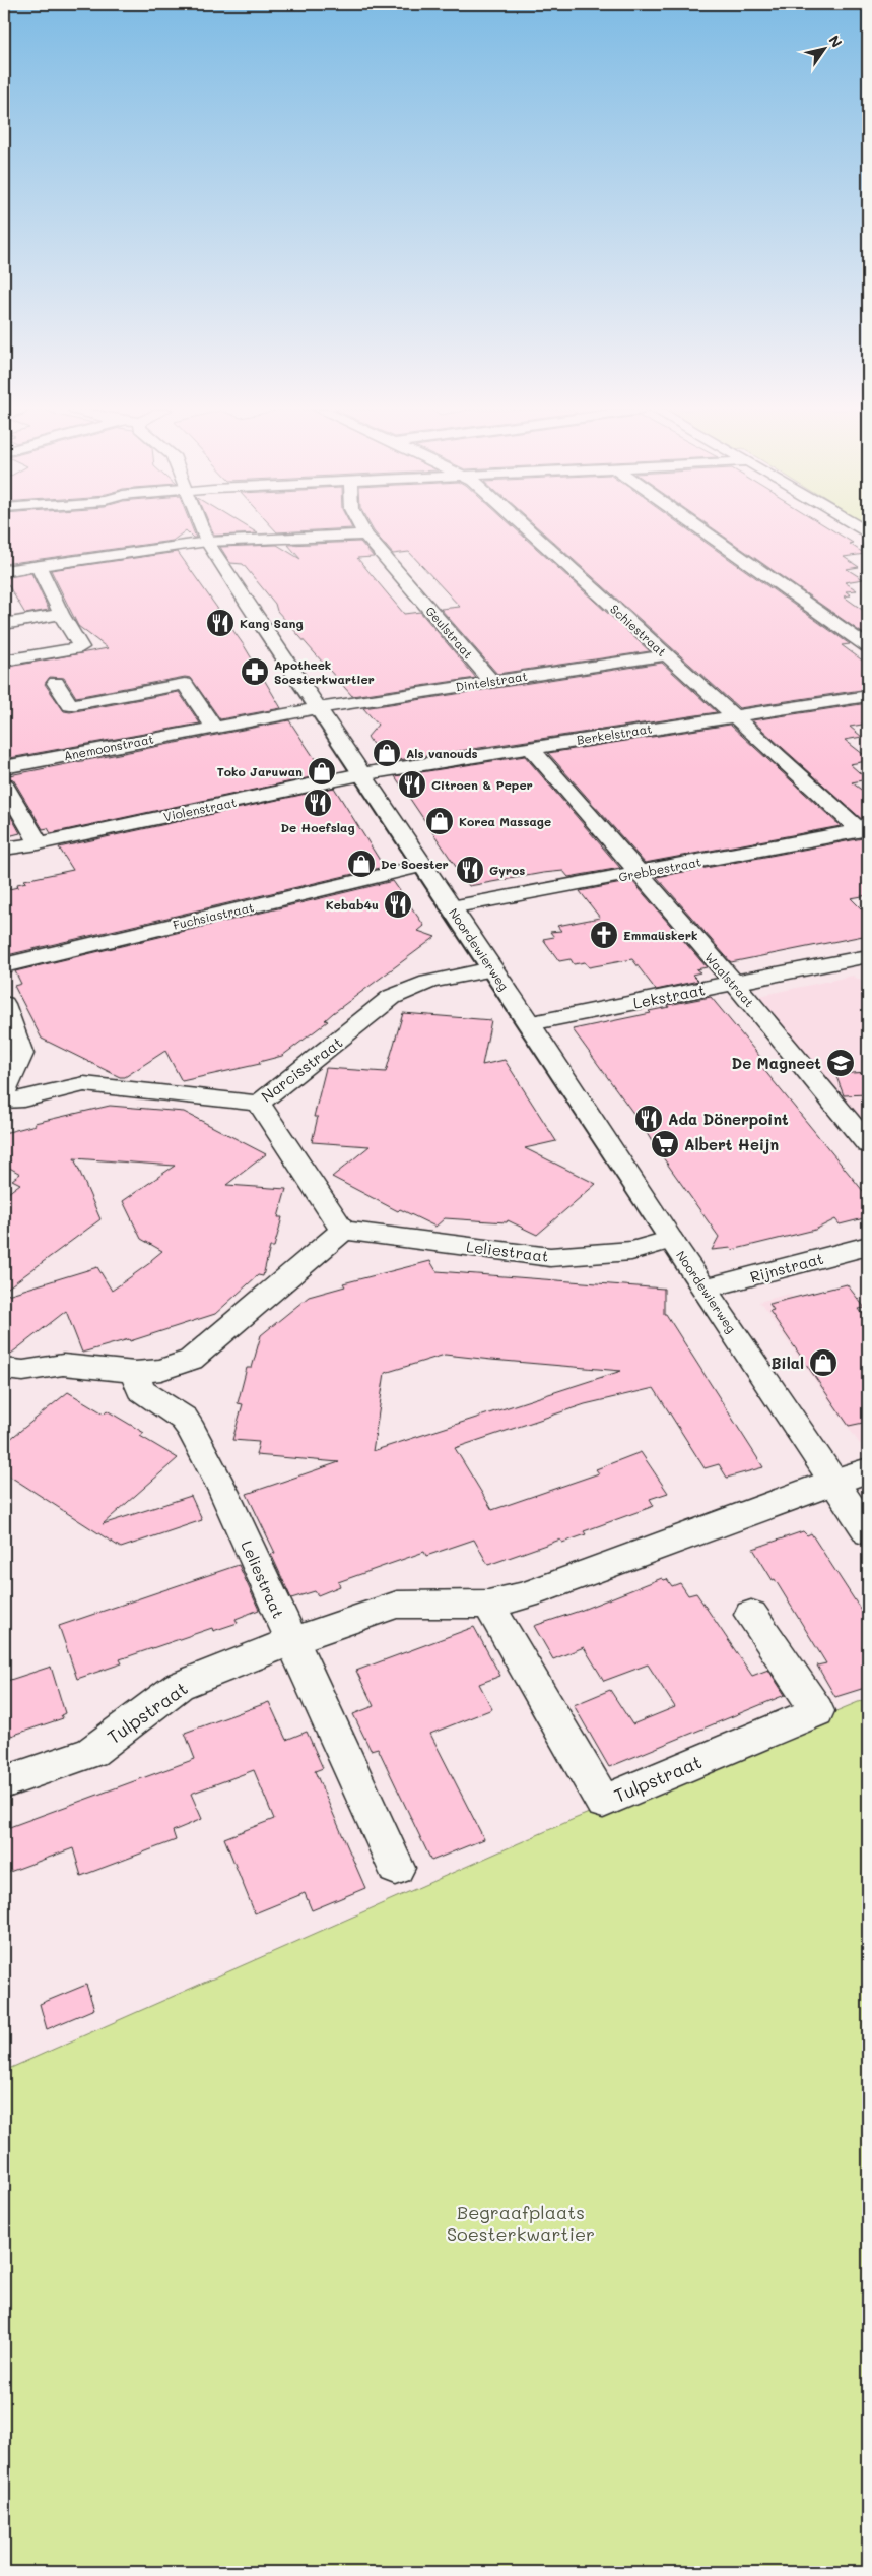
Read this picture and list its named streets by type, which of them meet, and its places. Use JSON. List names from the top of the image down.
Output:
{
  "streets": {
    "street": [
      "Schiestraat",
      "Geulstraat",
      "Dintelstraat",
      "Berkelstraat",
      "Anemoonstraat",
      "Violenstraat",
      "Grebbestraat",
      "Fuchsiastraat",
      "Noordewierweg",
      "Waalstraat",
      "Lekstraat",
      "Narcisstraat",
      "Leliestraat",
      "Rijnstraat",
      "Tulpstraat"
    ]
  },
  "crossings": [
    ["Schiestraat", "Dintelstraat"],
    ["Schiestraat", "Berkelstraat"],
    ["Schiestraat", "Grebbestraat"],
    ["Geulstraat", "Dintelstraat"],
    ["Dintelstraat", "Anemoonstraat"],
    ["Dintelstraat", "Noordewierweg"],
    ["Berkelstraat", "Violenstraat"],
    ["Berkelstraat", "Noordewierweg"],
    ["Berkelstraat", "Waalstraat"],
    ["Anemoonstraat", "Noordewierweg"],
    ["Violenstraat", "Noordewierweg"],
    ["Grebbestraat", "Noordewierweg"],
    ["Grebbestraat", "Waalstraat"],
    ["Fuchsiastraat", "Noordewierweg"],
    ["Noordewierweg", "Lekstraat"],
    ["Noordewierweg", "Narcisstraat"],
    ["Noordewierweg", "Leliestraat"],
    ["Noordewierweg", "Rijnstraat"],
    ["Noordewierweg", "Tulpstraat"],
    ["Waalstraat", "Lekstraat"],
    ["Leliestraat", "Tulpstraat"]
  ],
  "parks": ["Begraafplaats Soesterkwartier"],
  "places": {
    "restaurant": [
      "Kang Sang",
      "Citroen & Peper",
      "De Hoefslag",
      "Gyros",
      "Kebab4u",
      "Ada Dönerpoint"
    ],
    "pharmacy": ["Apotheek Soesterkwartier"],
    "shop": [
      "Als vanouds",
      "Toko Jaruwan",
      "Korea Massage",
      "De Soester",
      "Bilal"
    ],
    "church": ["Emmaüskerk"],
    "school or university": ["De Magneet"],
    "supermarket": ["Albert Heijn"]
  },
  "north": "top right"
}
